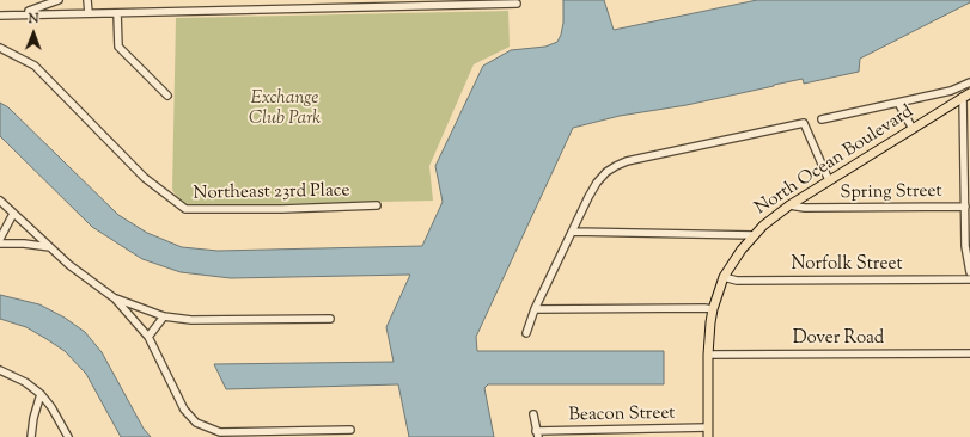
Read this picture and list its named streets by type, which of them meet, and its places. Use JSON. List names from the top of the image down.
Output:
{
  "streets": {
    "main road": ["North Ocean Boulevard"],
    "street": [
      "Northeast 23rd Place",
      "Spring Street",
      "Norfolk Street",
      "Dover Road",
      "Beacon Street"
    ]
  },
  "crossings": [
    ["North Ocean Boulevard", "Spring Street"],
    ["North Ocean Boulevard", "Norfolk Street"],
    ["North Ocean Boulevard", "Dover Road"],
    ["North Ocean Boulevard", "Beacon Street"]
  ],
  "parks": ["Exchange Club Park"],
  "north": "top"
}
